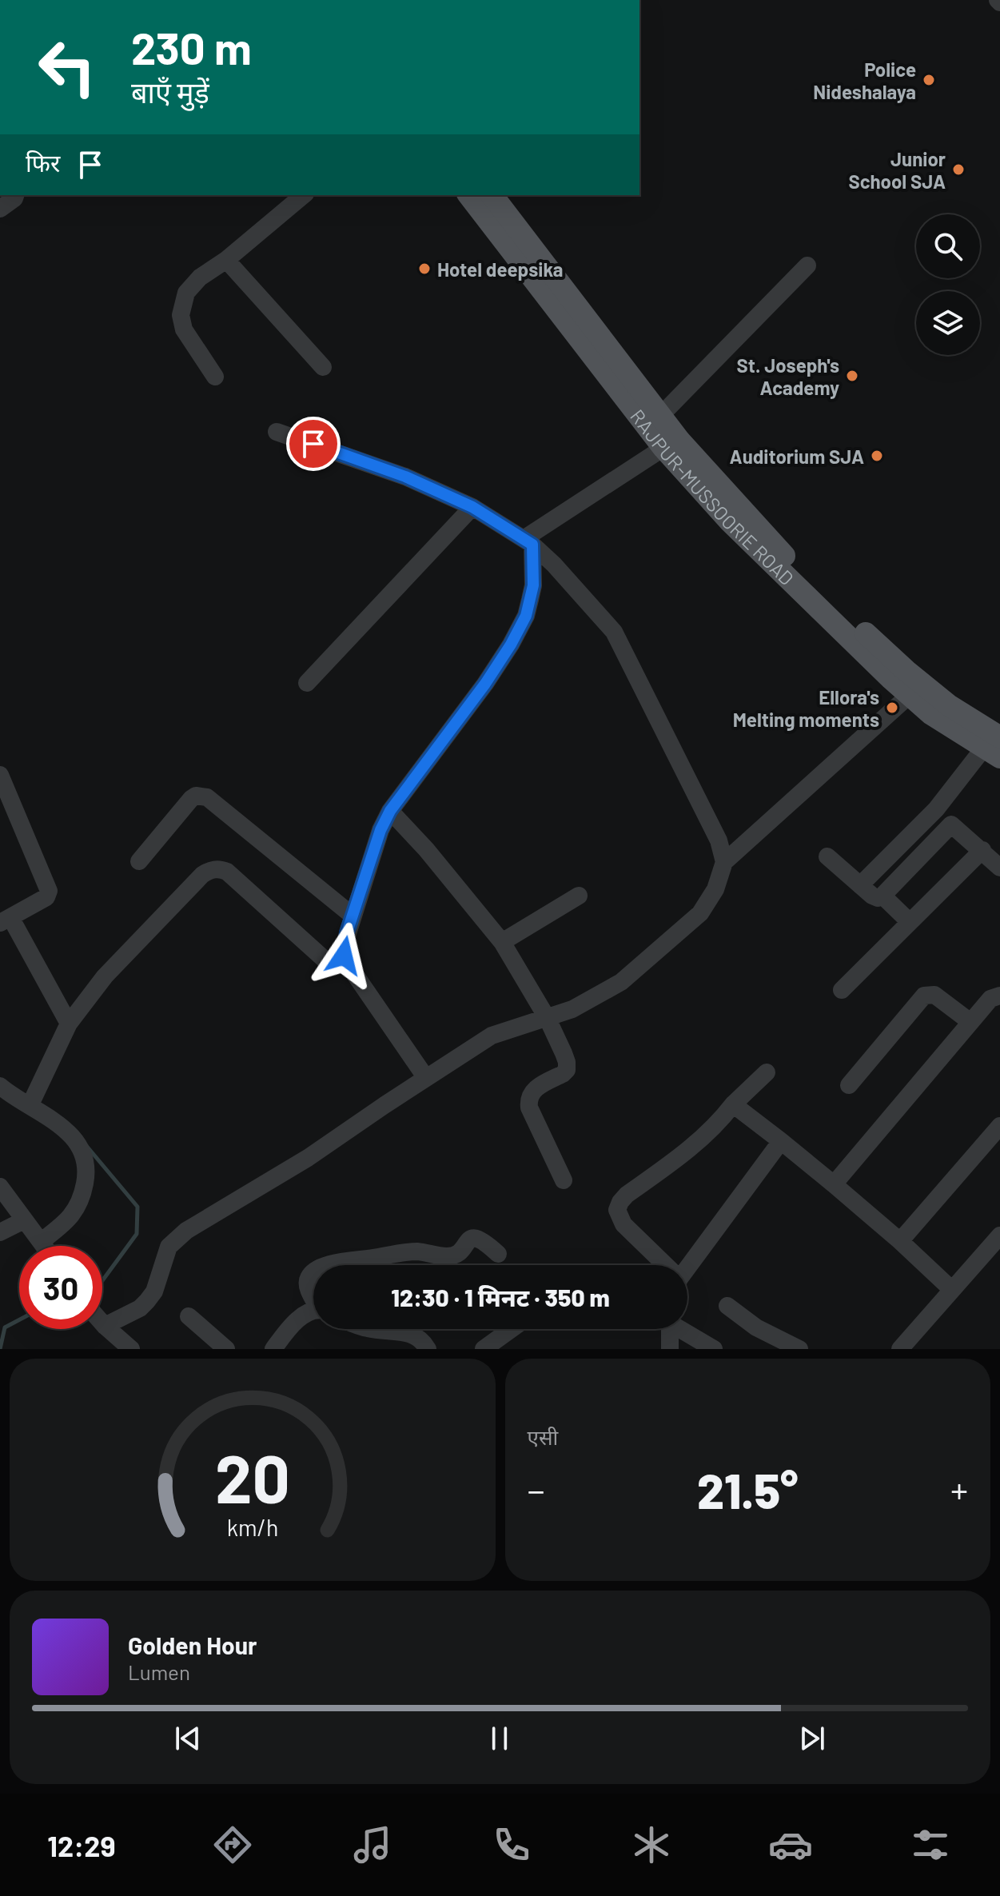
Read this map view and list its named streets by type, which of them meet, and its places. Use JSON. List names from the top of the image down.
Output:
{
  "streets": {
    "main road": ["RAJPUR-MUSSOORIE ROAD"]
  },
  "places": [
    "Police Nideshalaya",
    "Junior School SJA",
    "Hotel deepsika",
    "St. Joseph's Academy",
    "Auditorium SJA",
    "Ellora's Melting moments"
  ],
  "page": {
    "turn": ["230 m", "बाएँ मुड़ें"],
    "then": "फिर",
    "limit": "30",
    "trip": "12:30 · 1 मिनट · 350 m",
    "tile": "एसी",
    "heat": ["−", "21.5°", "+"],
    "song": ["Golden Hour", "Lumen"],
    "tabs": "12:29",
    "gauge": ["20", "km/h"]
  }
}
